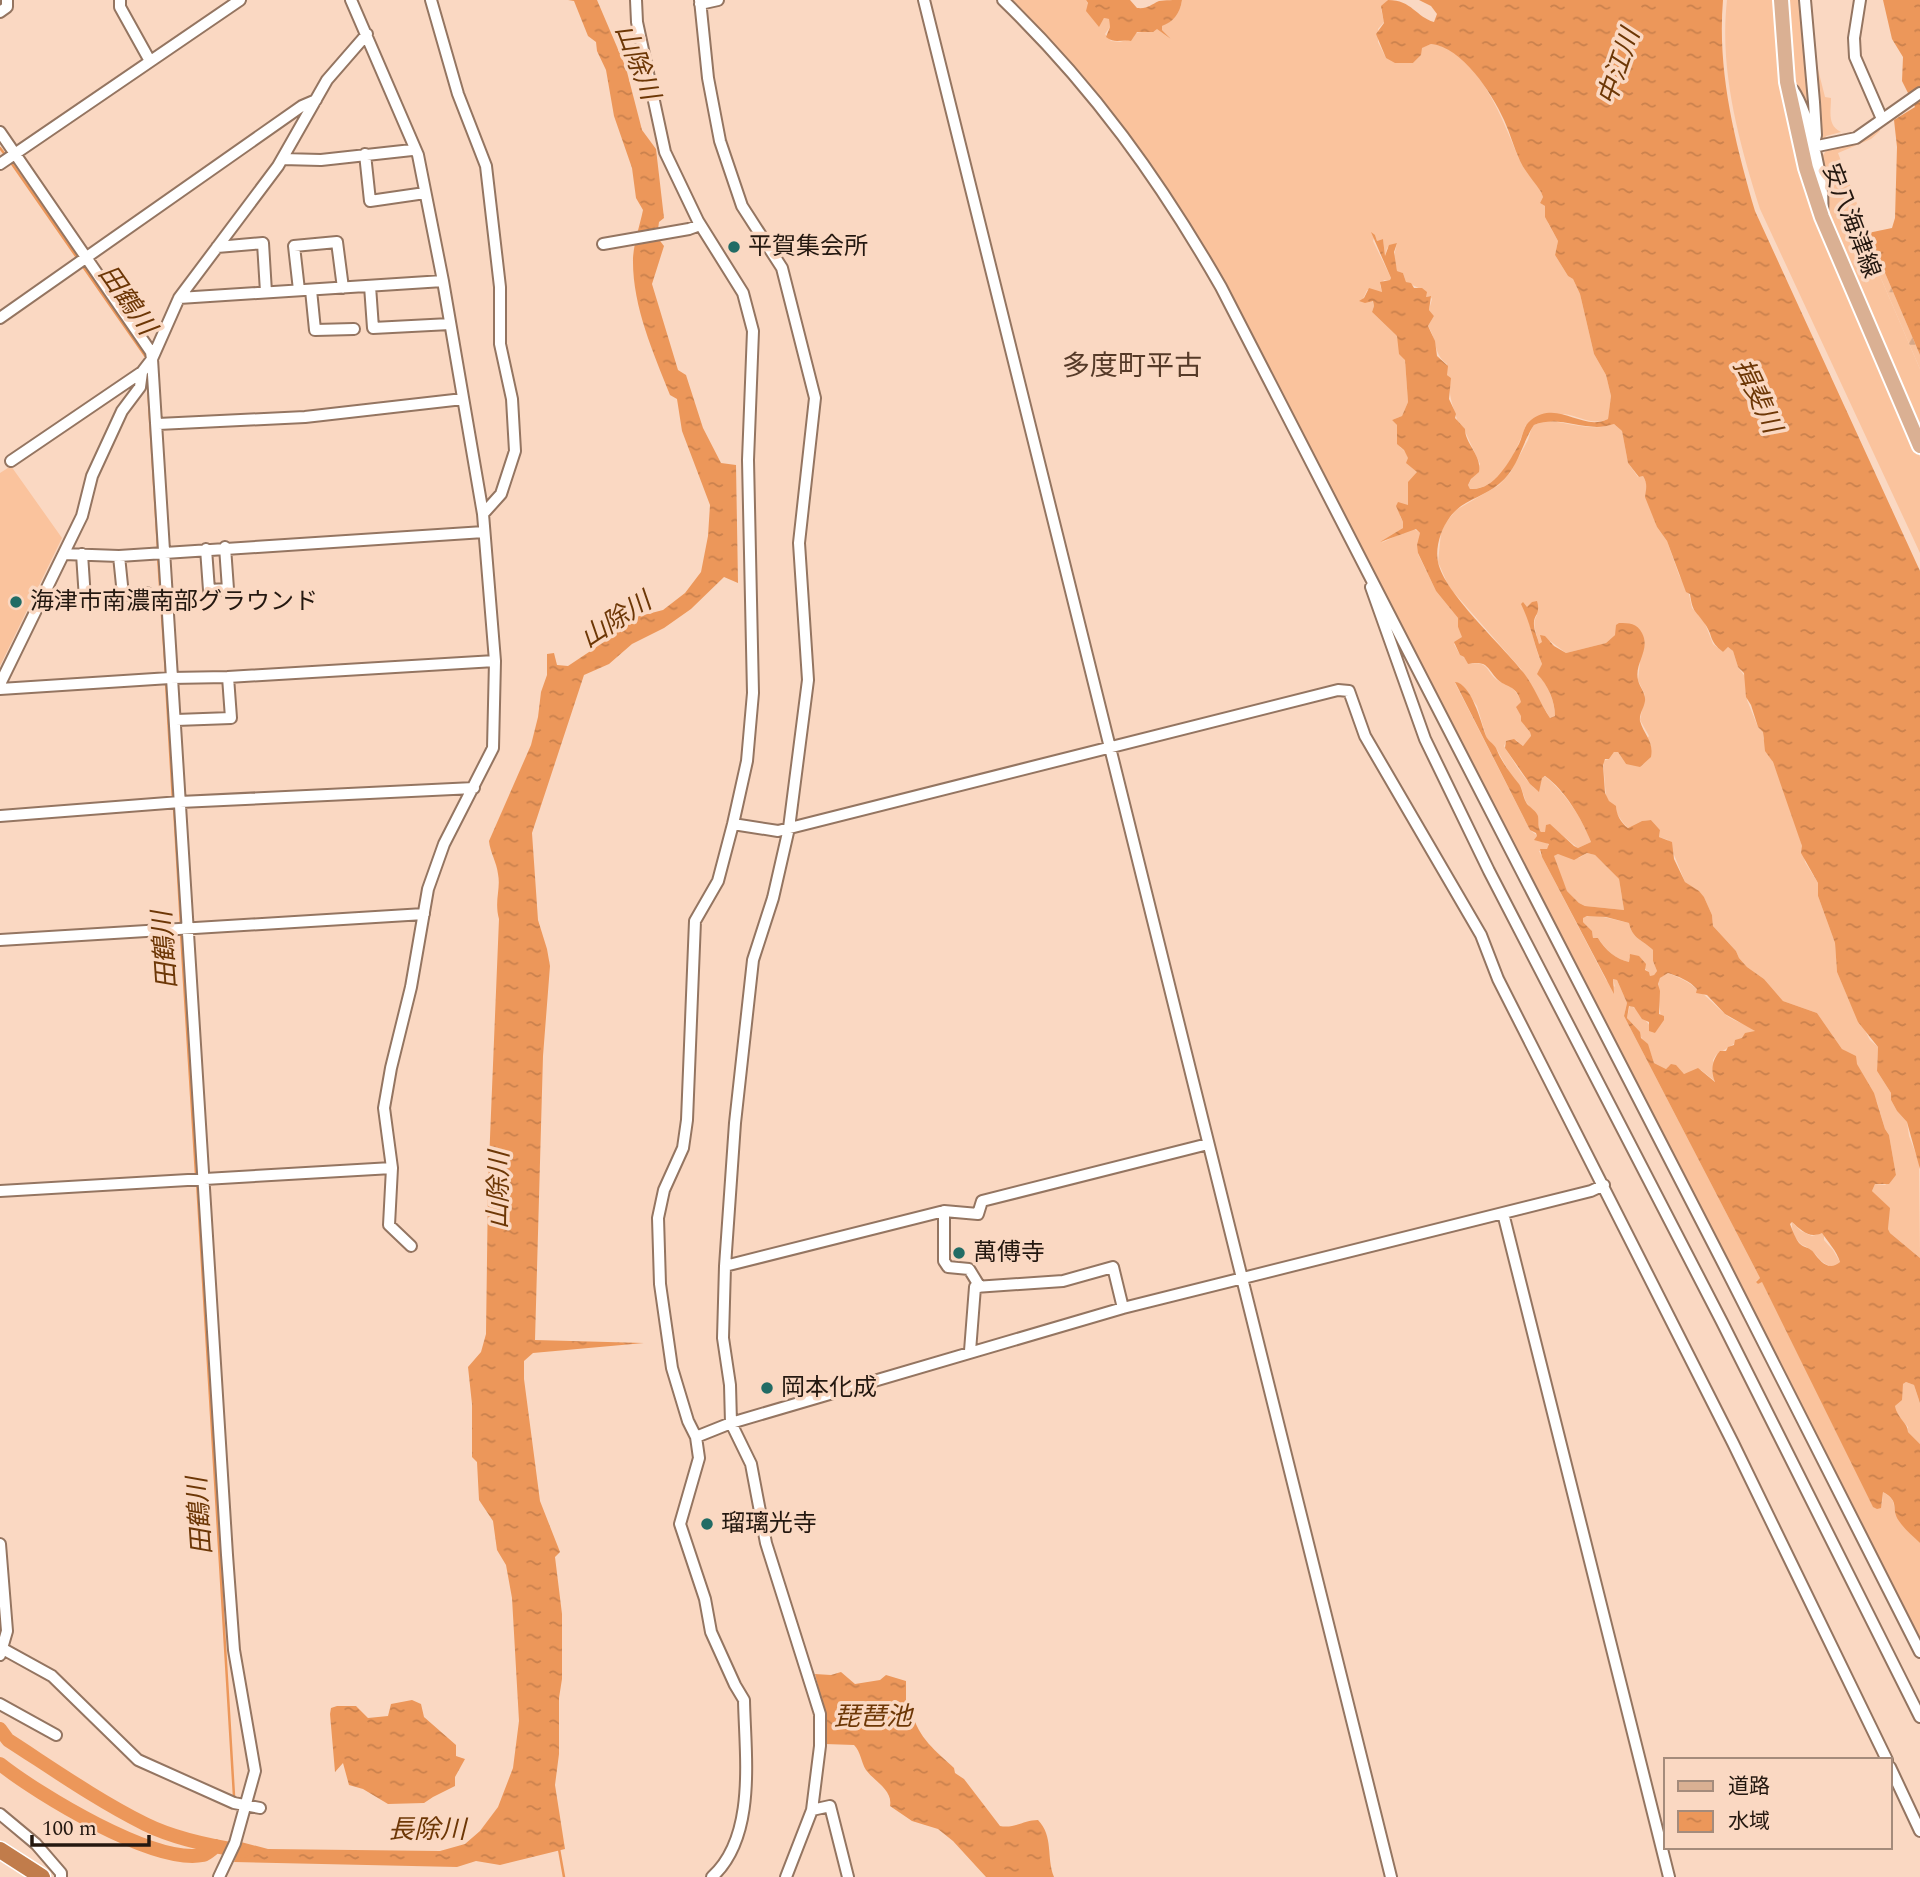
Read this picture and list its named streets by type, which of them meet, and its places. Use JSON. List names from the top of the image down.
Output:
{
  "streets": {
    "main road": ["安八海津線"]
  },
  "districts": ["多度町平古"],
  "water": [
    "山除川",
    "中江川",
    "田鶴川",
    "揖斐川",
    "琵琶池",
    "長除川"
  ],
  "places": [
    "平賀集会所",
    "海津市南濃南部グラウンド",
    "萬傅寺",
    "岡本化成",
    "瑠璃光寺"
  ],
  "legend": ["道路", "水域"],
  "scale_bar": "100 m"
}
